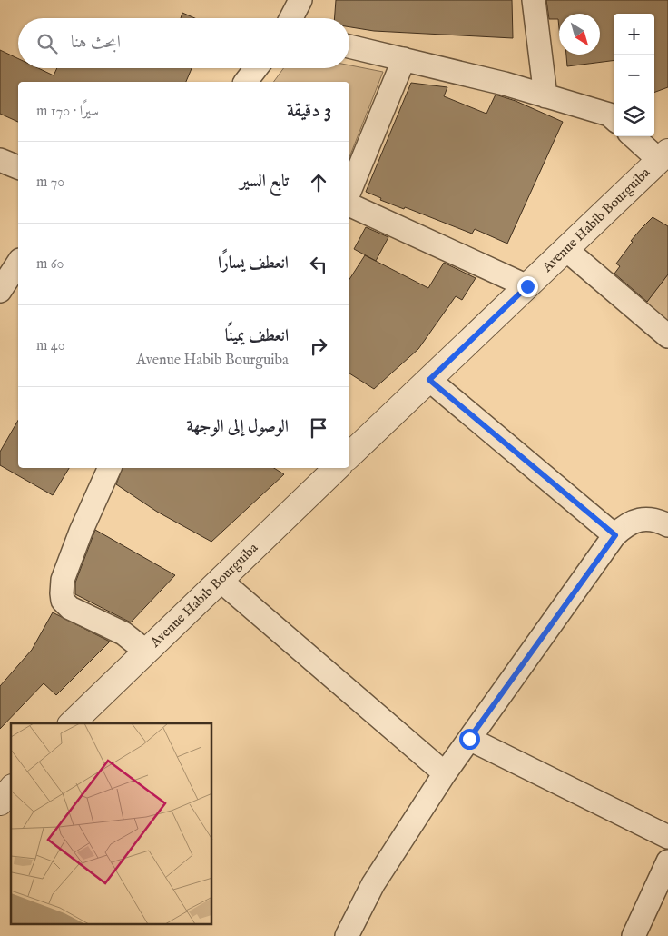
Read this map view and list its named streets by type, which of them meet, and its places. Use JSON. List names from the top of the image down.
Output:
{
  "streets": {
    "street": ["Avenue Habib Bourguiba"]
  },
  "north": "bottom right",
  "page": {
    "map_buttons": ["+", "−"],
    "search": "ابحث هنا",
    "heading": ["3 دقيقة", "سيرًا · 170 m"],
    "list": [
      ["تابع السير", "70 m"],
      ["انعطف يسارًا", "60 m"],
      ["انعطف يمينًا", "Avenue Habib Bourguiba", "40 m"],
      "الوصول إلى الوجهة"
    ]
  }
}
